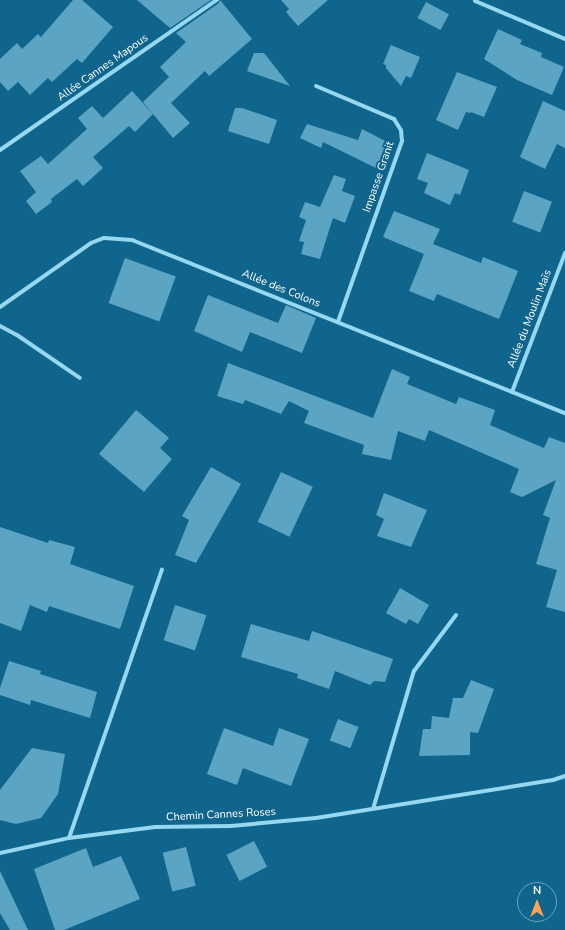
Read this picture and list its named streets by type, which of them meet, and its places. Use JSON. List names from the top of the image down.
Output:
{
  "streets": {
    "street": [
      "Allée Cannes Mapous",
      "Impasse Granit",
      "Allée des Colons",
      "Allée du Moulin Maïs",
      "Chemin Cannes Roses"
    ]
  },
  "crossings": [
    ["Impasse Granit", "Allée des Colons"],
    ["Allée des Colons", "Allée du Moulin Maïs"]
  ],
  "north": "top"
}
